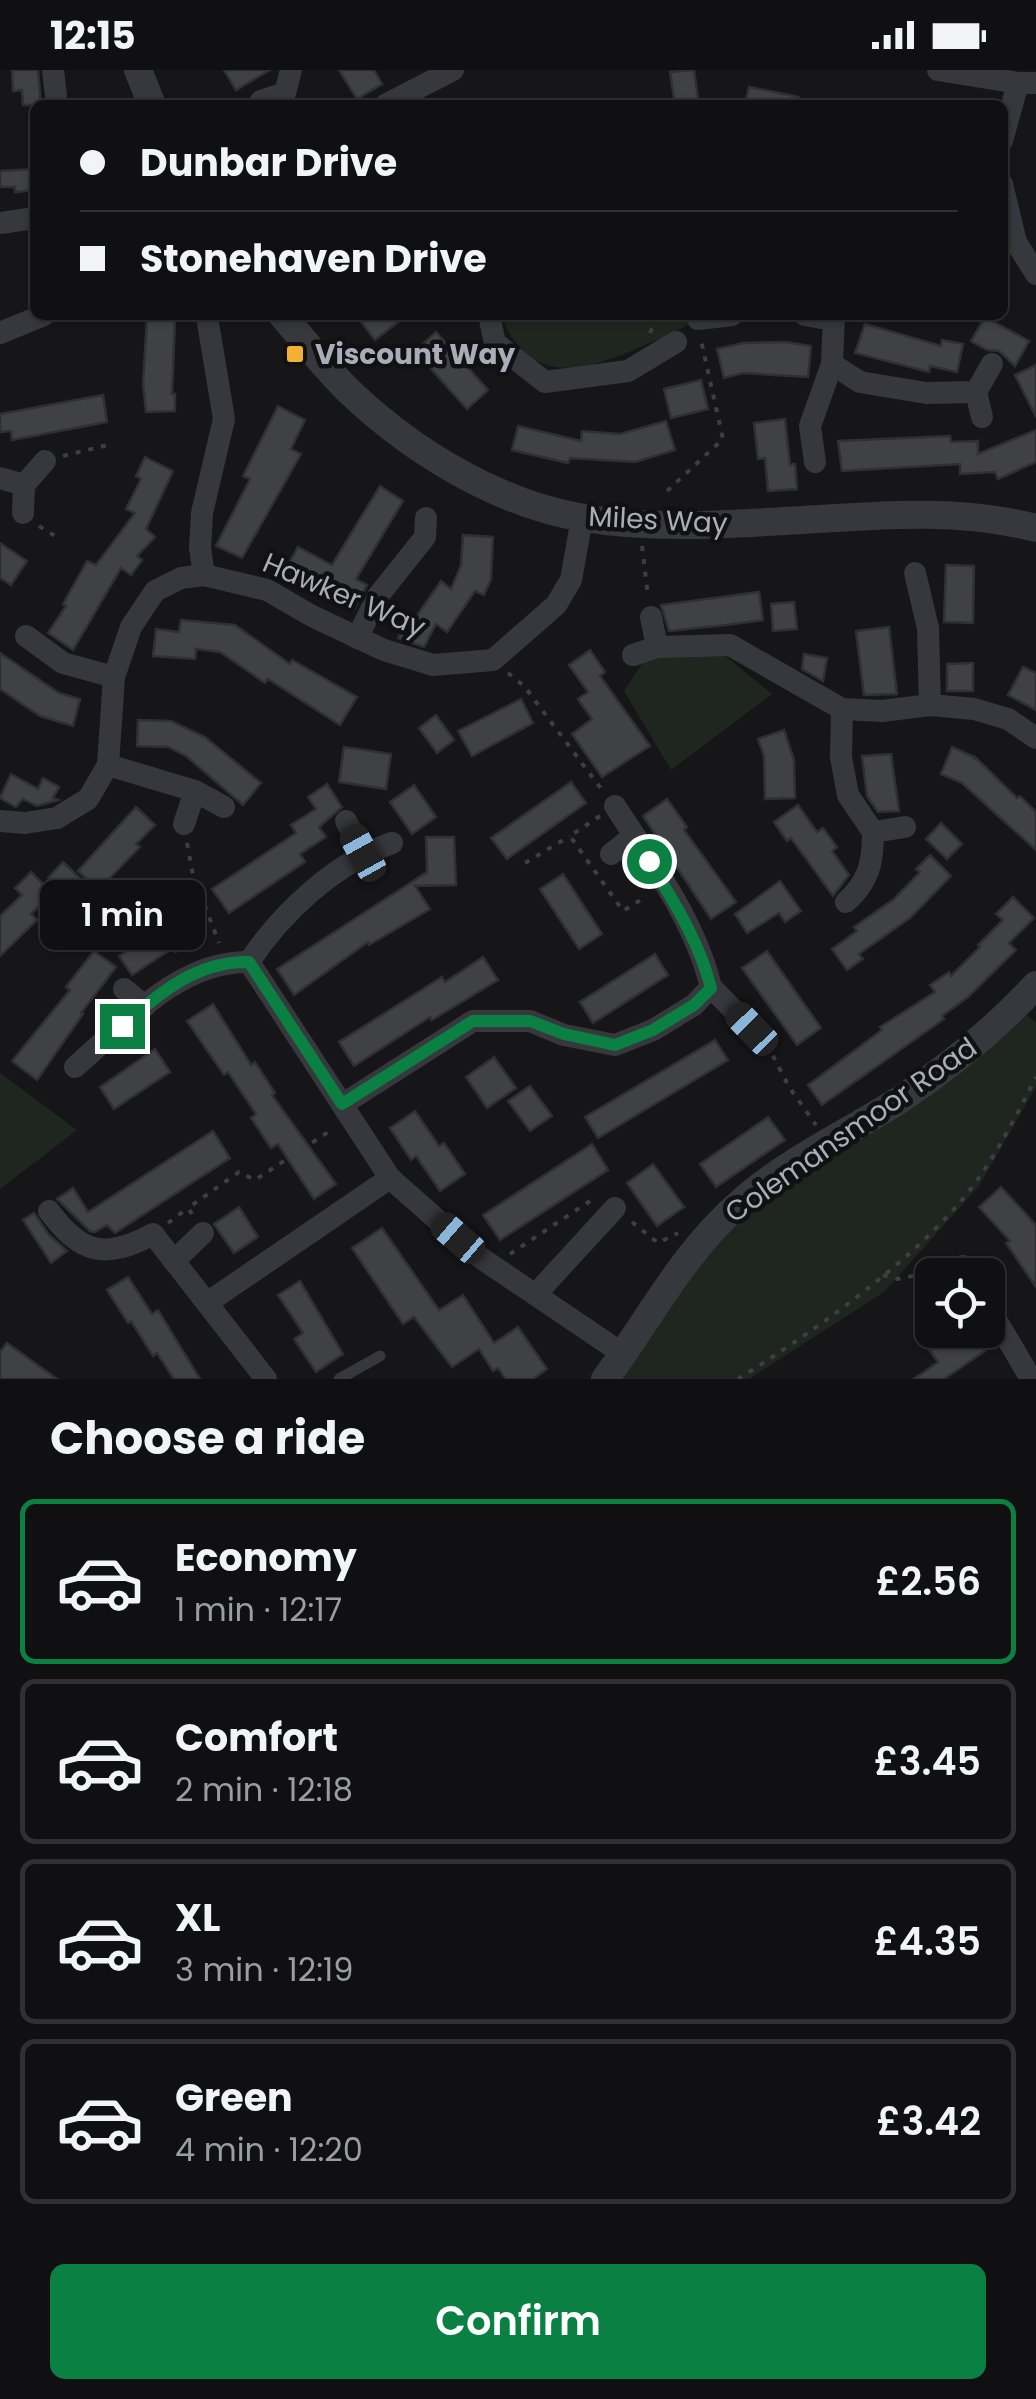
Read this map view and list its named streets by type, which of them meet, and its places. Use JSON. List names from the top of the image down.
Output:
{
  "streets": {
    "street": ["Miles Way", "Hawker Way", "Colemansmoor Road"]
  },
  "places": {
    "transit": ["Viscount Way"]
  },
  "page": {
    "status": "12:15",
    "banner": ["Dunbar Drive", "Stonehaven Drive"],
    "bubble": "1 min",
    "heading": "Choose a ride",
    "list": [
      {
        "name": "Economy",
        "note": "1 min · 12:17",
        "value": "£2.56"
      },
      {
        "name": "Comfort",
        "note": "2 min · 12:18",
        "value": "£3.45"
      },
      {
        "name": "XL",
        "note": "3 min · 12:19",
        "value": "£4.35"
      },
      {
        "name": "Green",
        "note": "4 min · 12:20",
        "value": "£3.42"
      }
    ],
    "buttons": "Confirm"
  }
}
